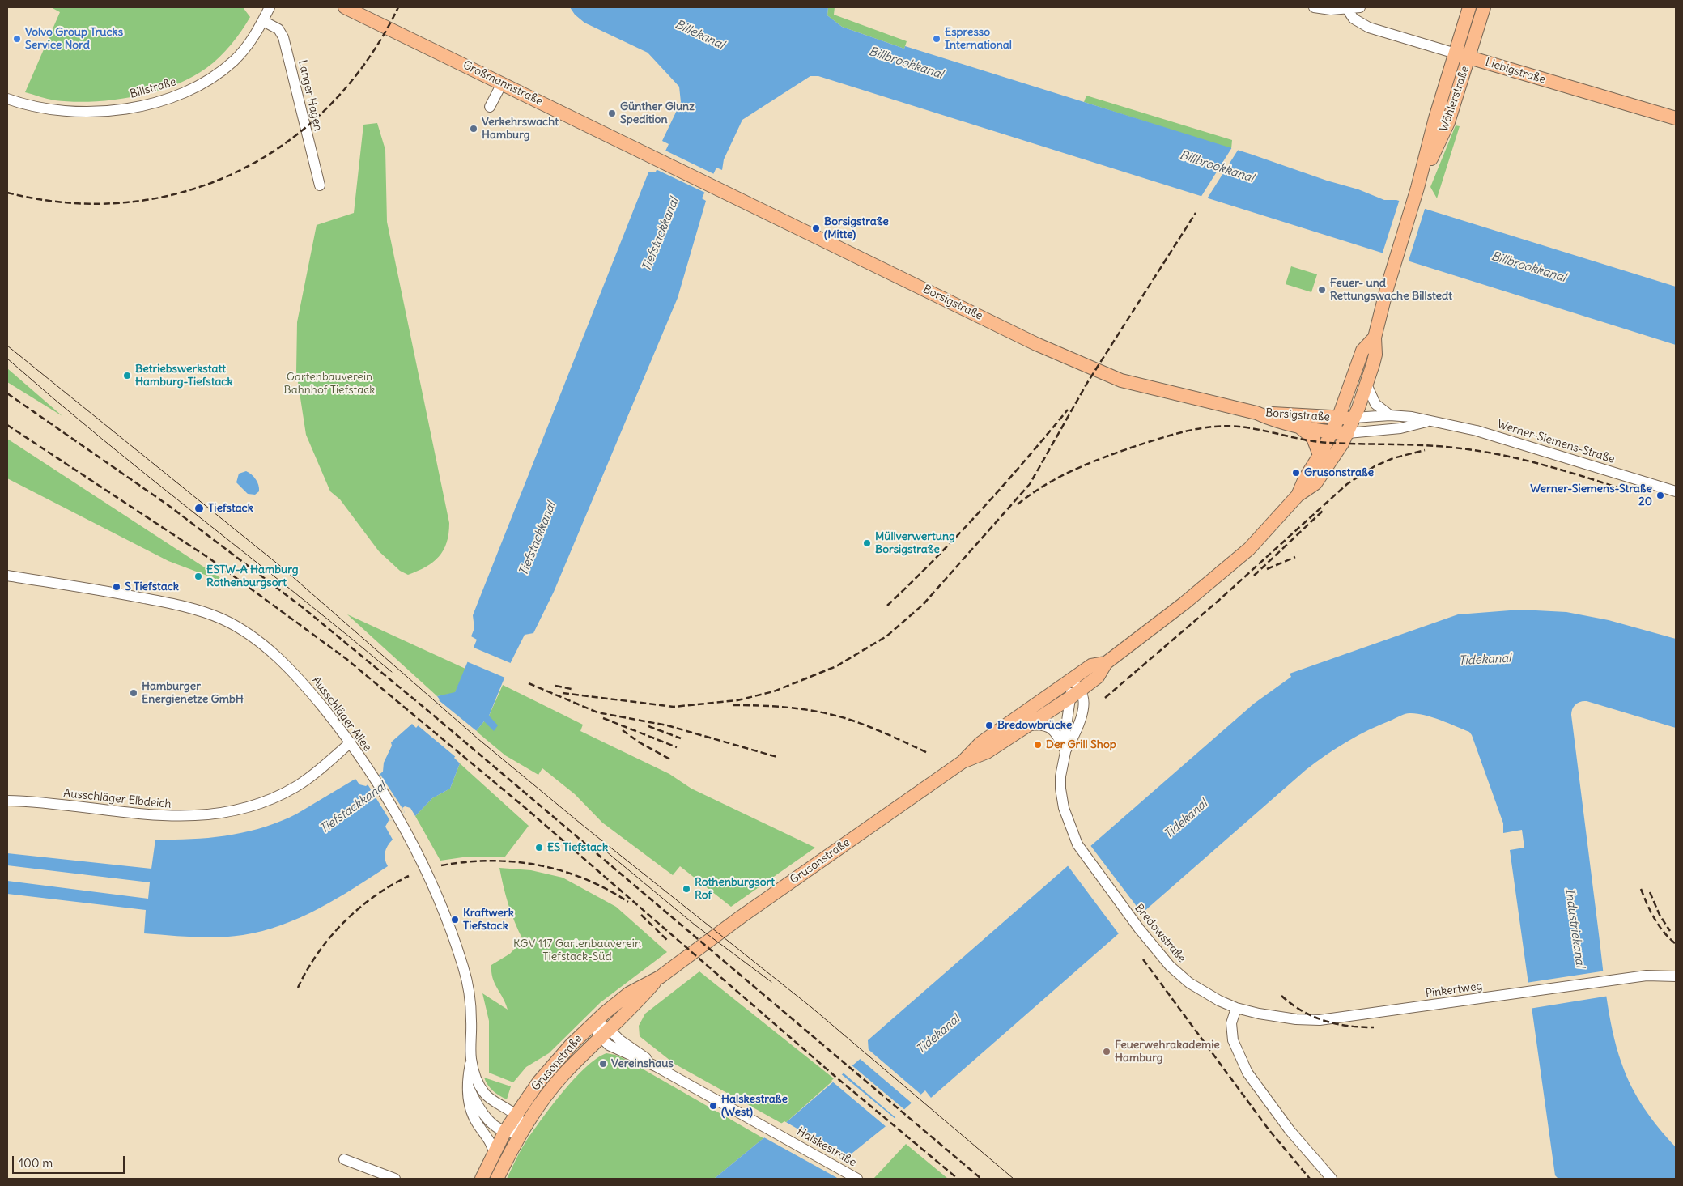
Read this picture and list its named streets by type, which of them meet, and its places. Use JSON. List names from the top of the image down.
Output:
{
  "streets": {
    "main road": [
      "Liebigstraße",
      "Großmannstraße",
      "Wöhlerstraße",
      "Borsigstraße",
      "Grusonstraße"
    ],
    "street": [
      "Billstraße",
      "Langer Hagen",
      "Werner-Siemens-Straße",
      "Ausschläger Allee",
      "Ausschläger Elbdeich",
      "Bredowstraße",
      "Pinkertweg",
      "Halskestraße"
    ]
  },
  "crossings": [
    ["Liebigstraße", "Wöhlerstraße"],
    ["Großmannstraße", "Borsigstraße"],
    ["Billstraße", "Langer Hagen"],
    ["Wöhlerstraße", "Borsigstraße"],
    ["Wöhlerstraße", "Werner-Siemens-Straße"],
    ["Wöhlerstraße", "Grusonstraße"],
    ["Borsigstraße", "Werner-Siemens-Straße"],
    ["Borsigstraße", "Grusonstraße"],
    ["Werner-Siemens-Straße", "Grusonstraße"],
    ["Ausschläger Allee", "Ausschläger Elbdeich"],
    ["Ausschläger Allee", "Grusonstraße"],
    ["Grusonstraße", "Bredowstraße"],
    ["Grusonstraße", "Halskestraße"],
    ["Bredowstraße", "Pinkertweg"]
  ],
  "water": [
    "Billekanal",
    "Billbrookkanal",
    "Tiefstackkanal",
    "Tidekanal",
    "Industriekanal"
  ],
  "parks": ["Gartenbauverein Bahnhof Tiefstack", "KGV 117 Gartenbauverein Tiefstack-Süd"],
  "places": [
    "Volvo Group Trucks Service Nord",
    "Espresso International",
    "Günther Glunz Spedition",
    "Verkehrswacht Hamburg",
    "Borsigstraße (Mitte)",
    "Feuer- und Rettungswache Billstedt",
    "Betriebswerkstatt Hamburg-Tiefstack",
    "Grusonstraße",
    "Werner-Siemens-Straße 20",
    "Tiefstack",
    "Müllverwertung Borsigstraße",
    "ESTW-A Hamburg Rothenburgsort",
    "S Tiefstack",
    "Hamburger Energienetze GmbH",
    "Bredowbrücke",
    "Der Grill Shop",
    "ES Tiefstack",
    "Rothenburgsort Rof",
    "Kraftwerk Tiefstack",
    "Feuerwehrakademie Hamburg",
    "Vereinshaus",
    "Halskestraße (West)"
  ],
  "scale_bar": "100 m"
}
